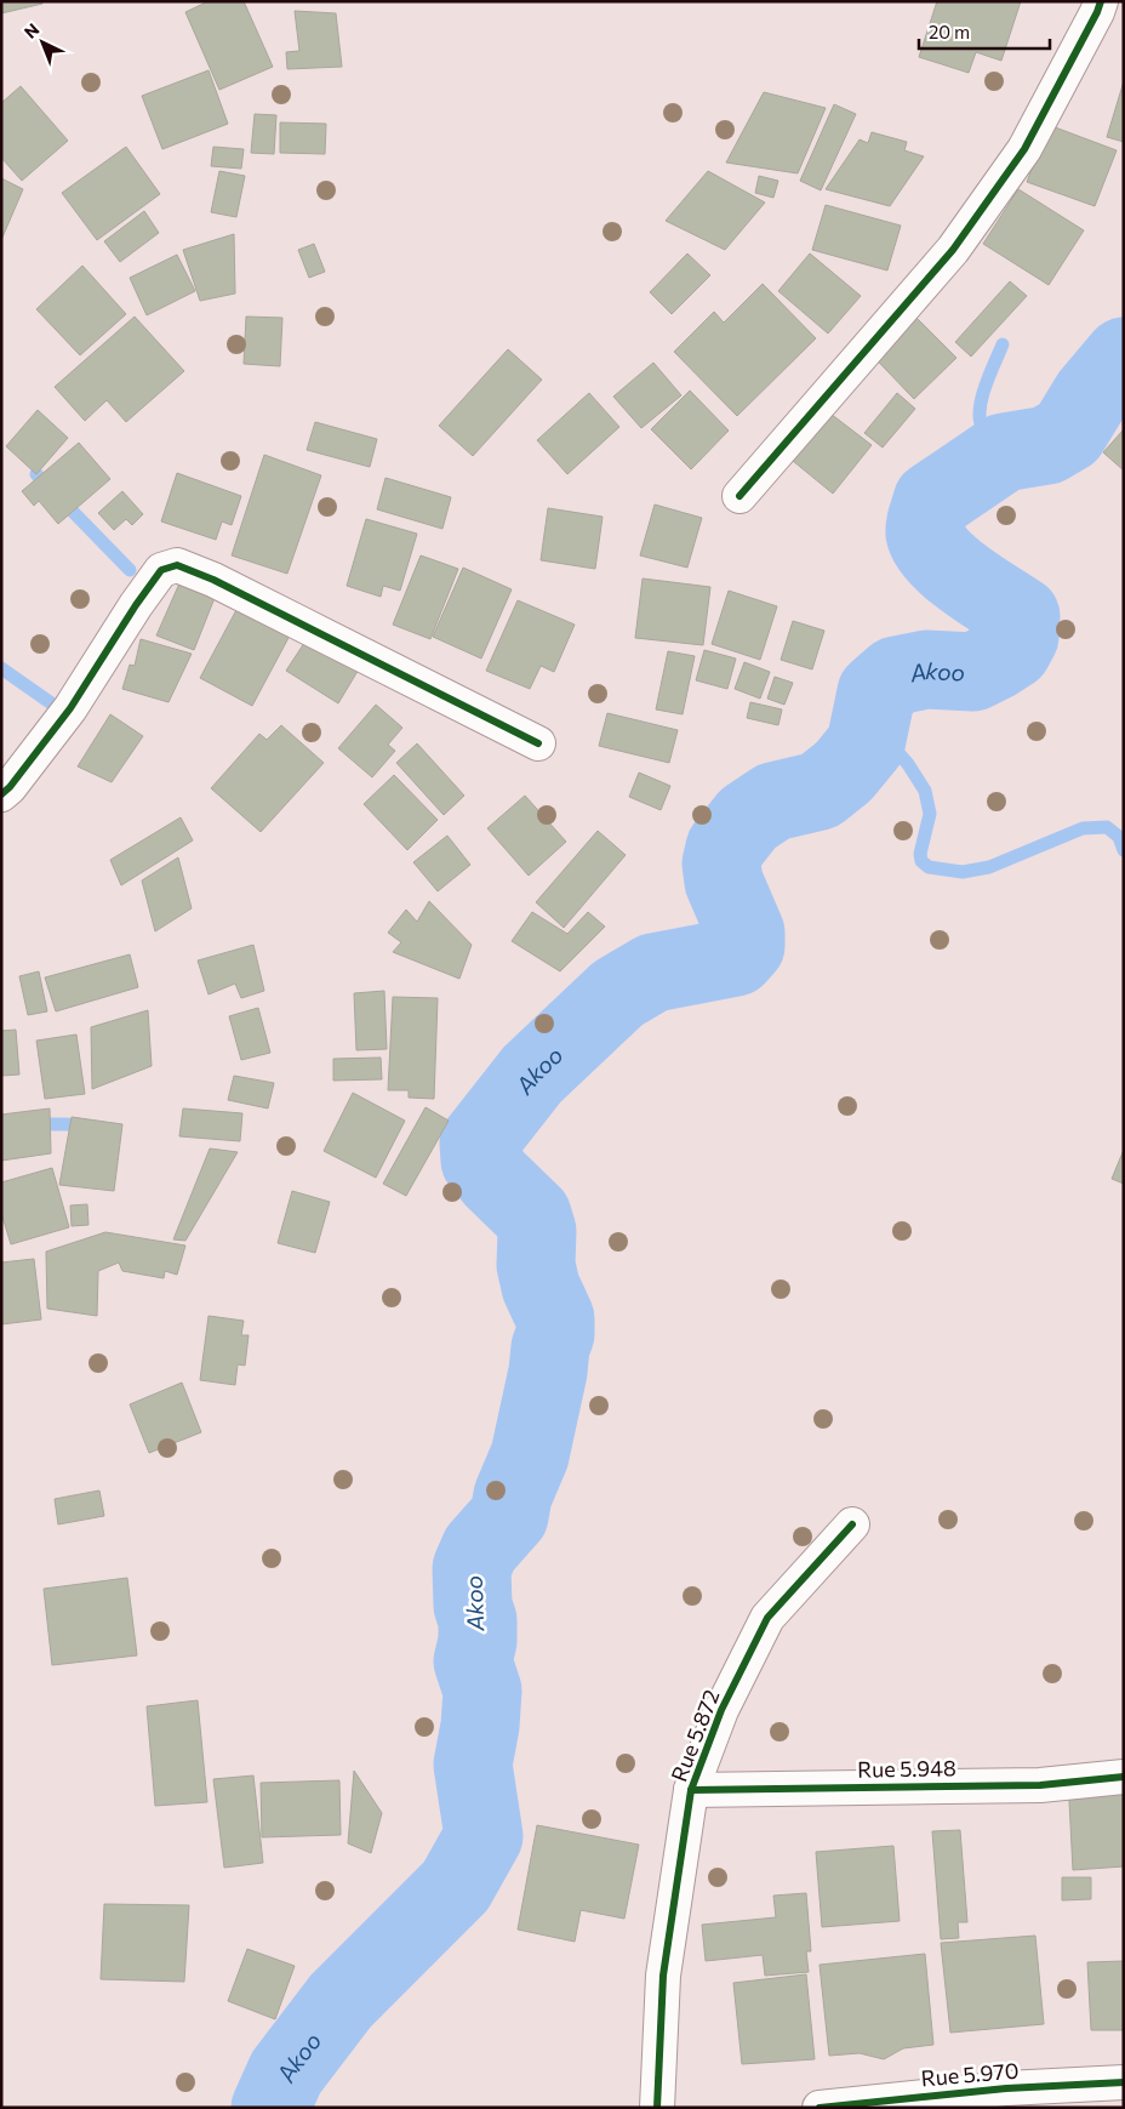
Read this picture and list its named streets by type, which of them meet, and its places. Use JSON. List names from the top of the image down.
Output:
{
  "streets": {
    "street": ["Rue 5.872", "Rue 5.948", "Rue 5.970"]
  },
  "crossings": [
    ["Rue 5.872", "Rue 5.948"]
  ],
  "water": ["Akoo"],
  "scale_bar": "20 m",
  "north": "top left"
}
